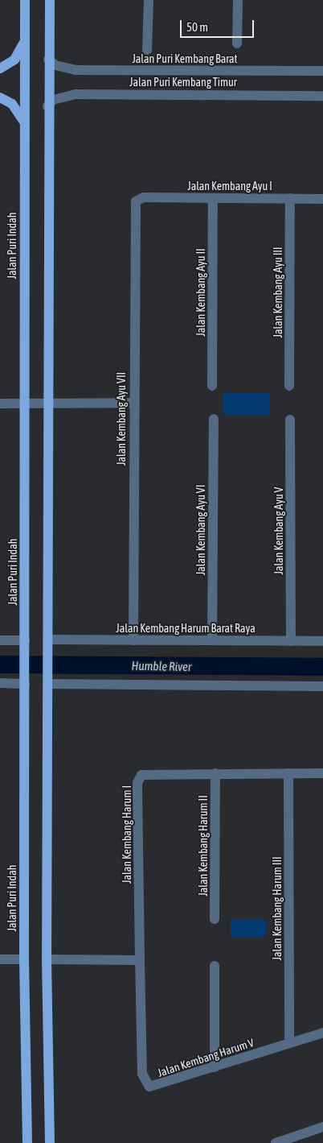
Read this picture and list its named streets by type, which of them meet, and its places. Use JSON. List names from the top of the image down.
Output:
{
  "streets": {
    "main road": ["Jalan Puri Indah"],
    "street": [
      "Jalan Puri Kembang Barat",
      "Jalan Puri Kembang Timur",
      "Jalan Kembang Ayu I",
      "Jalan Kembang Ayu II",
      "Jalan Kembang Ayu III",
      "Jalan Kembang Ayu VII",
      "Jalan Kembang Ayu VI",
      "Jalan Kembang Ayu V",
      "Jalan Kembang Harum Barat Raya",
      "Jalan Kembang Harum I",
      "Jalan Kembang Harum II",
      "Jalan Kembang Harum III",
      "Jalan Kembang Harum V"
    ]
  },
  "crossings": [
    ["Jalan Kembang Ayu I", "Jalan Kembang Ayu II"],
    ["Jalan Kembang Ayu I", "Jalan Kembang Ayu III"],
    ["Jalan Kembang Ayu I", "Jalan Kembang Ayu VII"],
    ["Jalan Kembang Ayu VII", "Jalan Kembang Harum Barat Raya"],
    ["Jalan Kembang Ayu VI", "Jalan Kembang Harum Barat Raya"],
    ["Jalan Kembang Ayu V", "Jalan Kembang Harum Barat Raya"],
    ["Jalan Kembang Harum I", "Jalan Kembang Harum II"],
    ["Jalan Kembang Harum I", "Jalan Kembang Harum III"],
    ["Jalan Kembang Harum I", "Jalan Kembang Harum V"],
    ["Jalan Kembang Harum III", "Jalan Kembang Harum V"]
  ],
  "water": ["Humble River"],
  "scale_bar": "50 m"
}
